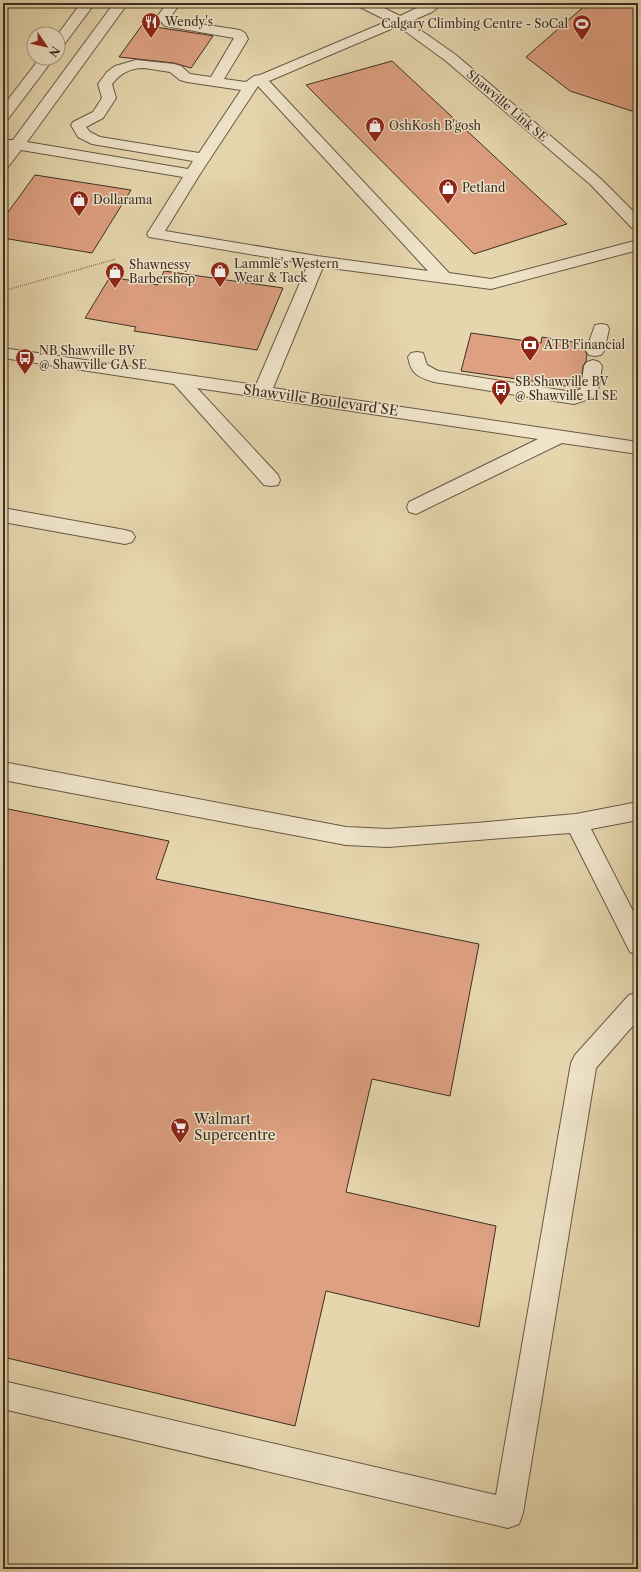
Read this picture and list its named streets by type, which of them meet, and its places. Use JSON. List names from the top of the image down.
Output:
{
  "streets": {
    "street": ["Shawville Link SE", "Shawville Boulevard SE"]
  },
  "places": {
    "restaurant": ["Wendy's"],
    "sports": ["Calgary Climbing Centre - SoCal"],
    "shop": [
      "OshKosh B'gosh",
      "Petland",
      "Dollarama",
      "Lammle's Western Wear & Tack",
      "Shawnessy Barbershop"
    ],
    "bank": ["ATB Financial"],
    "bus stop": ["NB Shawville BV @ Shawville GA SE", "SB Shawville BV @ Shawville LI SE"],
    "supermarket": ["Walmart Supercentre"]
  },
  "north": "bottom right"
}
